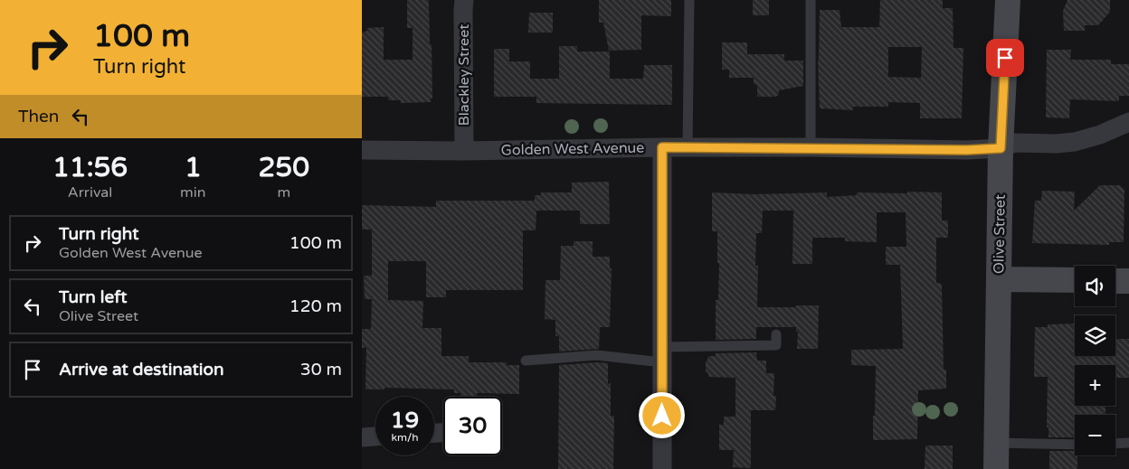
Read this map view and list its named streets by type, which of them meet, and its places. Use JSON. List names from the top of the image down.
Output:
{
  "streets": {
    "street": ["Blackley Street", "Golden West Avenue", "Olive Street"]
  },
  "crossings": [
    ["Blackley Street", "Golden West Avenue"],
    ["Golden West Avenue", "Olive Street"]
  ],
  "page": {
    "turn": ["100 m", "Turn right"],
    "then": "Then",
    "eta": [
      "11:56",
      "Arrival",
      "1",
      "min",
      "250",
      "m"
    ],
    "list": [
      {
        "name": "Turn right",
        "note": "Golden West Avenue",
        "value": "100 m"
      },
      {
        "name": "Turn left",
        "note": "Olive Street",
        "value": "120 m"
      },
      {
        "name": "Arrive at destination",
        "value": "30 m"
      }
    ],
    "map_buttons": ["+", "−"],
    "speed": "19 km/h",
    "limit": "30"
  }
}
